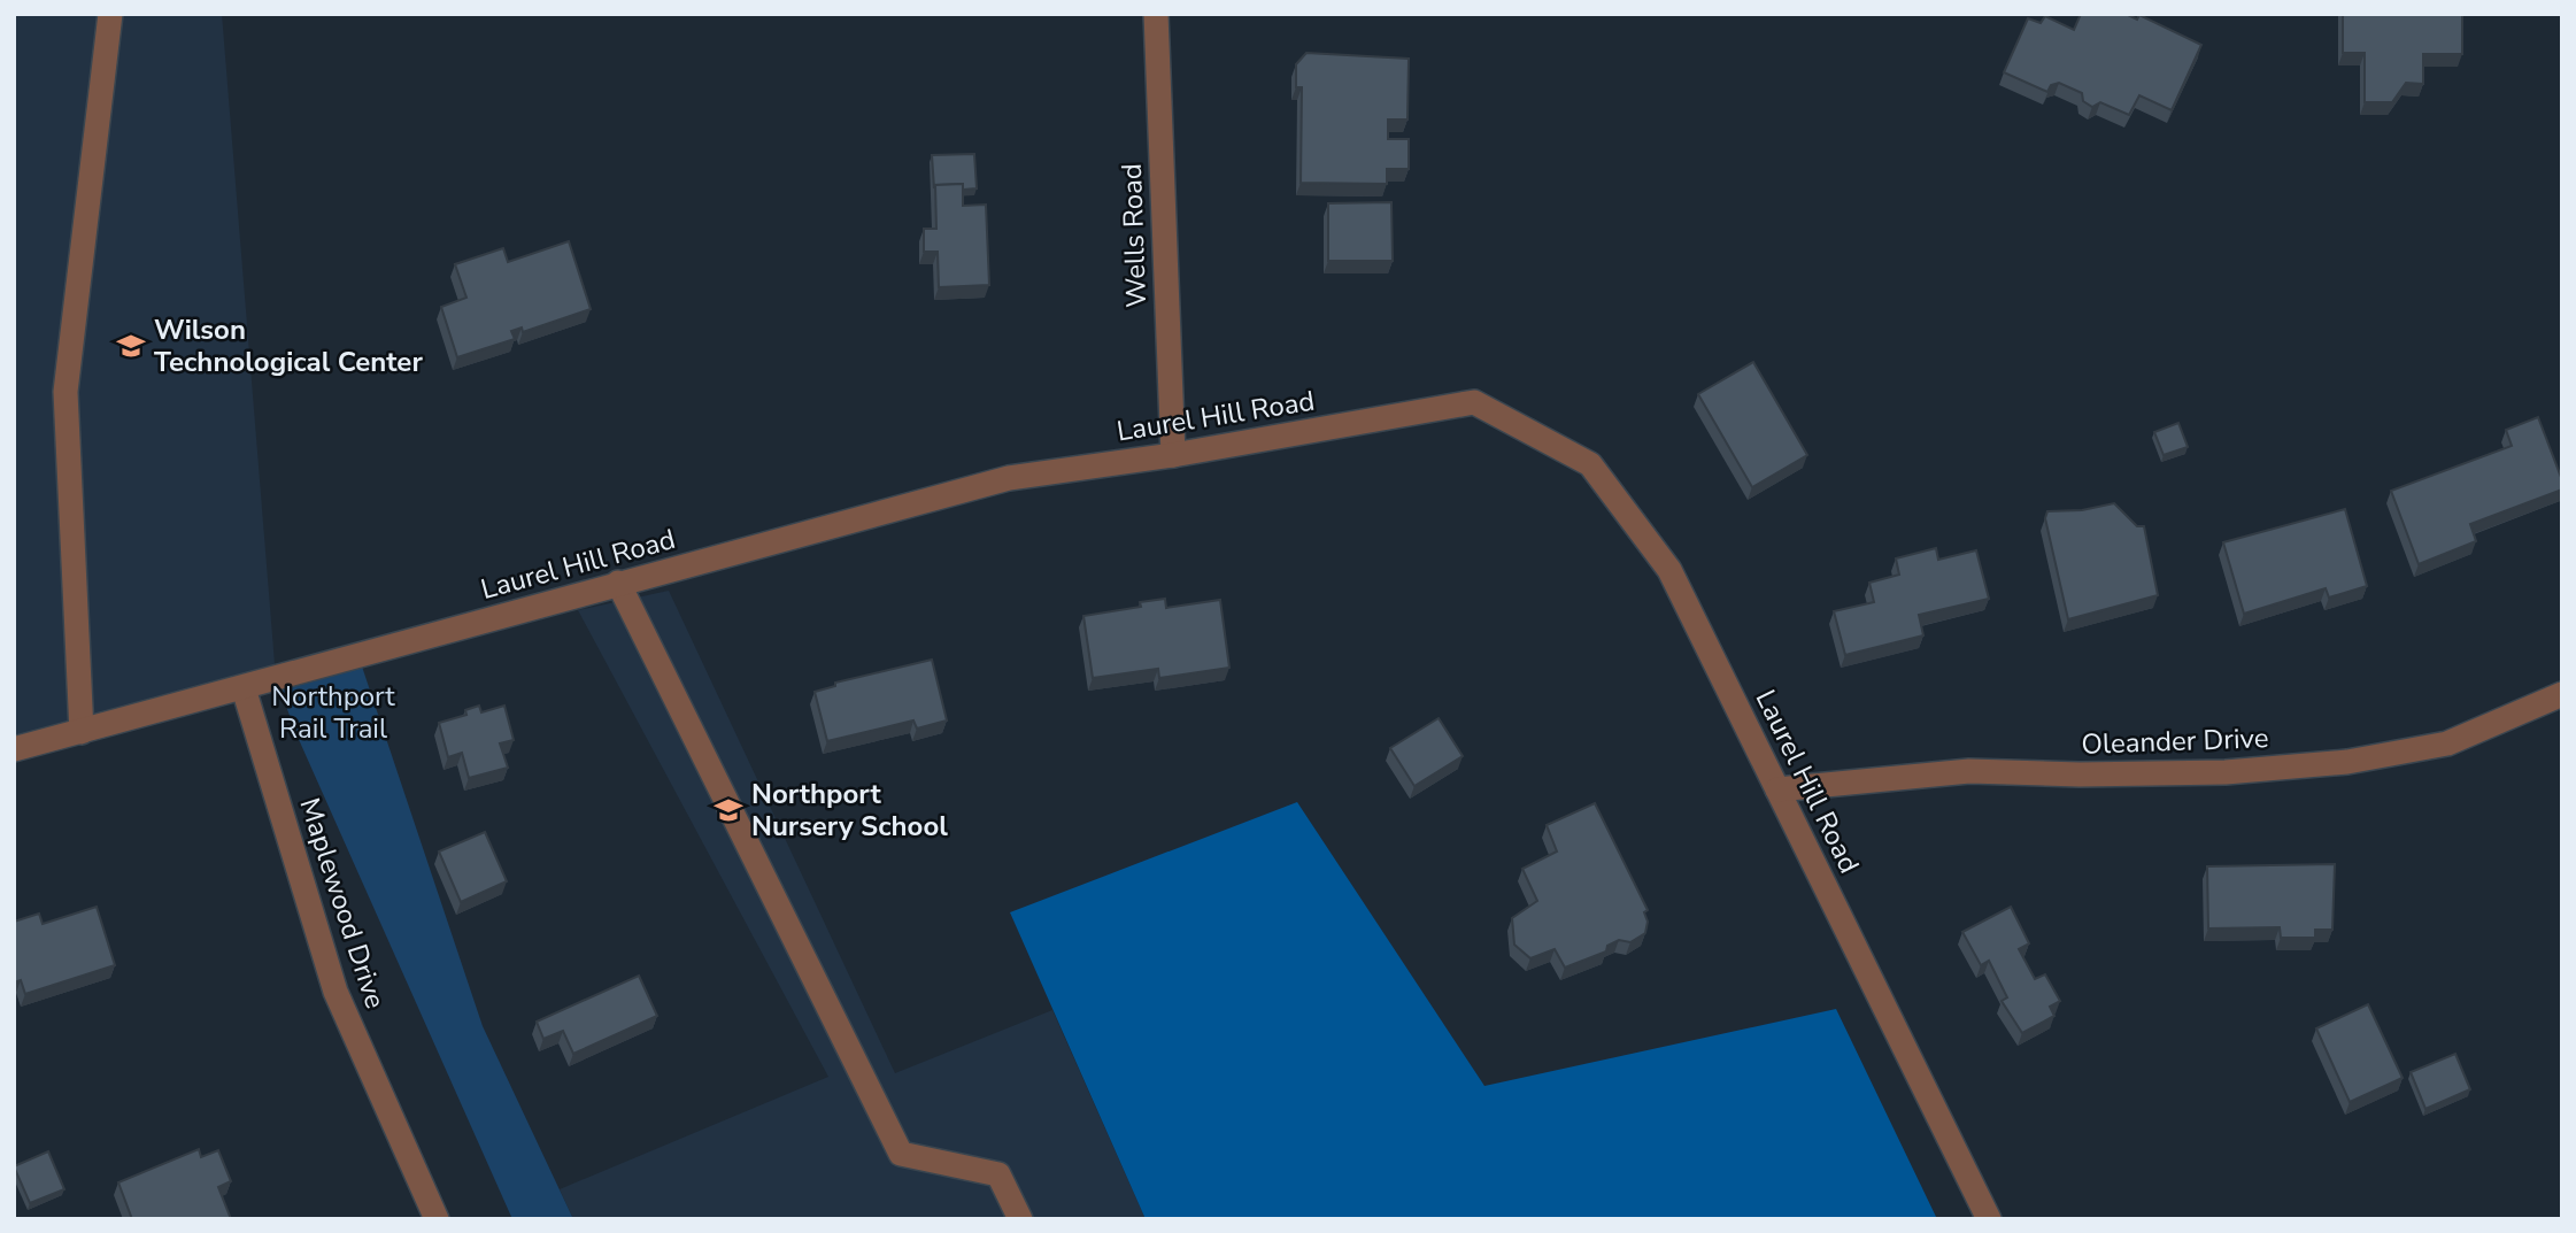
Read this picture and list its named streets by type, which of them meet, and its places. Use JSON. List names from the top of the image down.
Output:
{
  "streets": {
    "street": [
      "Wells Road",
      "Laurel Hill Road",
      "Oleander Drive",
      "Maplewood Drive"
    ]
  },
  "crossings": [
    ["Wells Road", "Laurel Hill Road"],
    ["Laurel Hill Road", "Oleander Drive"],
    ["Laurel Hill Road", "Maplewood Drive"]
  ],
  "parks": ["Northport Rail Trail"],
  "places": {
    "school or university": ["Wilson Technological Center", "Northport Nursery School"]
  }
}
